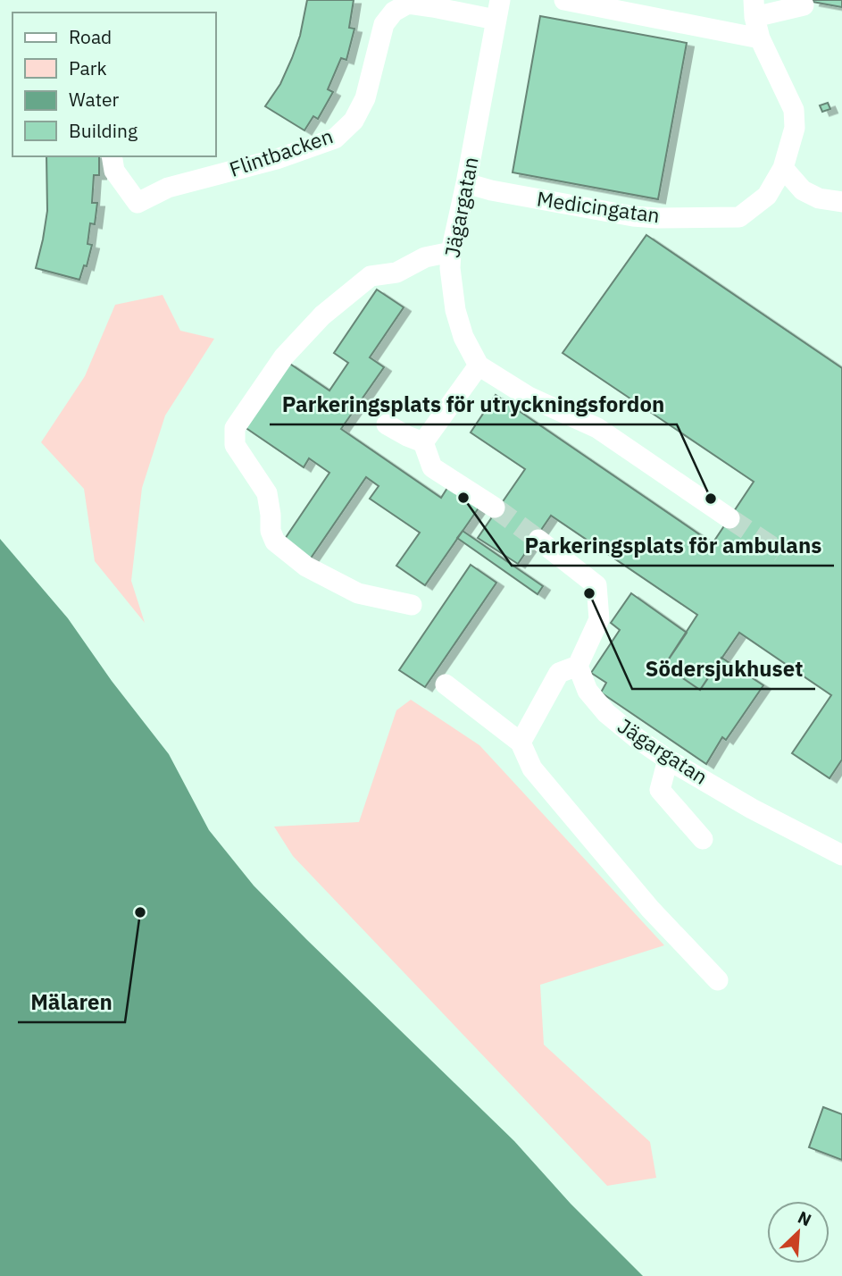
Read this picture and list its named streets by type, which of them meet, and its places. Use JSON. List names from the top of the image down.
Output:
{
  "streets": {
    "street": ["Flintbacken", "Jägargatan", "Medicingatan"]
  },
  "crossings": [
    ["Flintbacken", "Jägargatan"],
    ["Jägargatan", "Medicingatan"]
  ],
  "places": [
    "Parkeringsplats för ambulans",
    "Parkeringsplats för utryckningsfordon",
    "Södersjukhuset",
    "Mälaren"
  ],
  "legend": [
    "Road",
    "Park",
    "Water",
    "Building"
  ],
  "north": "top right"
}
